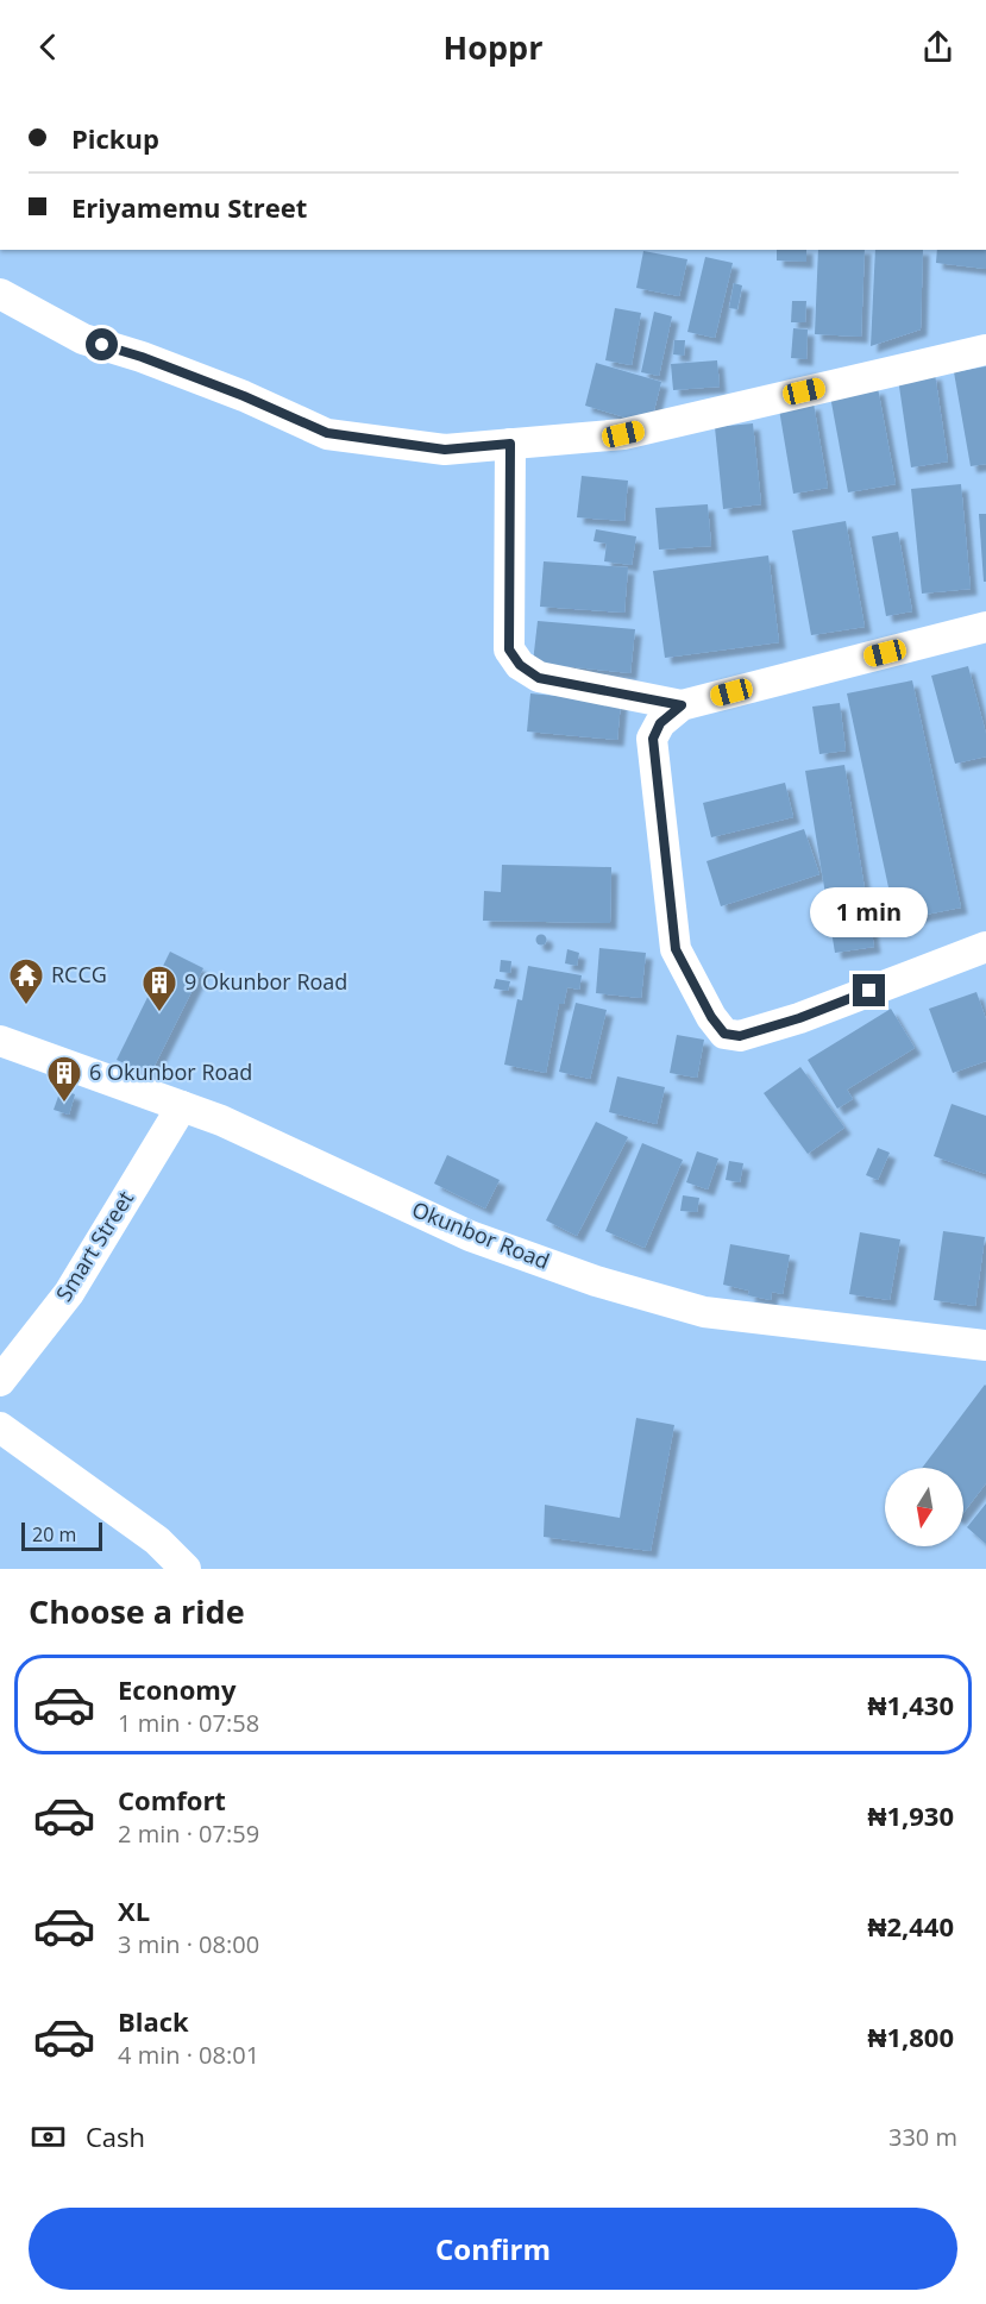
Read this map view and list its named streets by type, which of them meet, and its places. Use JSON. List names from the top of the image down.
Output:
{
  "streets": {
    "street": ["Okunbor Road", "Smart Street"]
  },
  "crossings": [
    ["Okunbor Road", "Smart Street"]
  ],
  "places": {
    "temple": ["RCCG"],
    "building": ["9 Okunbor Road", "6 Okunbor Road"]
  },
  "scale_bar": "20 m",
  "north": "bottom",
  "page": {
    "header": "Hoppr",
    "banner": ["Pickup", "Eriyamemu Street"],
    "bubble": "1 min",
    "scale": "20 m",
    "heading": "Choose a ride",
    "list": [
      {
        "name": "Economy",
        "note": "1 min · 07:58",
        "value": "₦1,430"
      },
      {
        "name": "Comfort",
        "note": "2 min · 07:59",
        "value": "₦1,930"
      },
      {
        "name": "XL",
        "note": "3 min · 08:00",
        "value": "₦2,440"
      },
      {
        "name": "Black",
        "note": "4 min · 08:01",
        "value": "₦1,800"
      }
    ],
    "pay": ["Cash", "330 m"],
    "buttons": "Confirm"
  }
}
